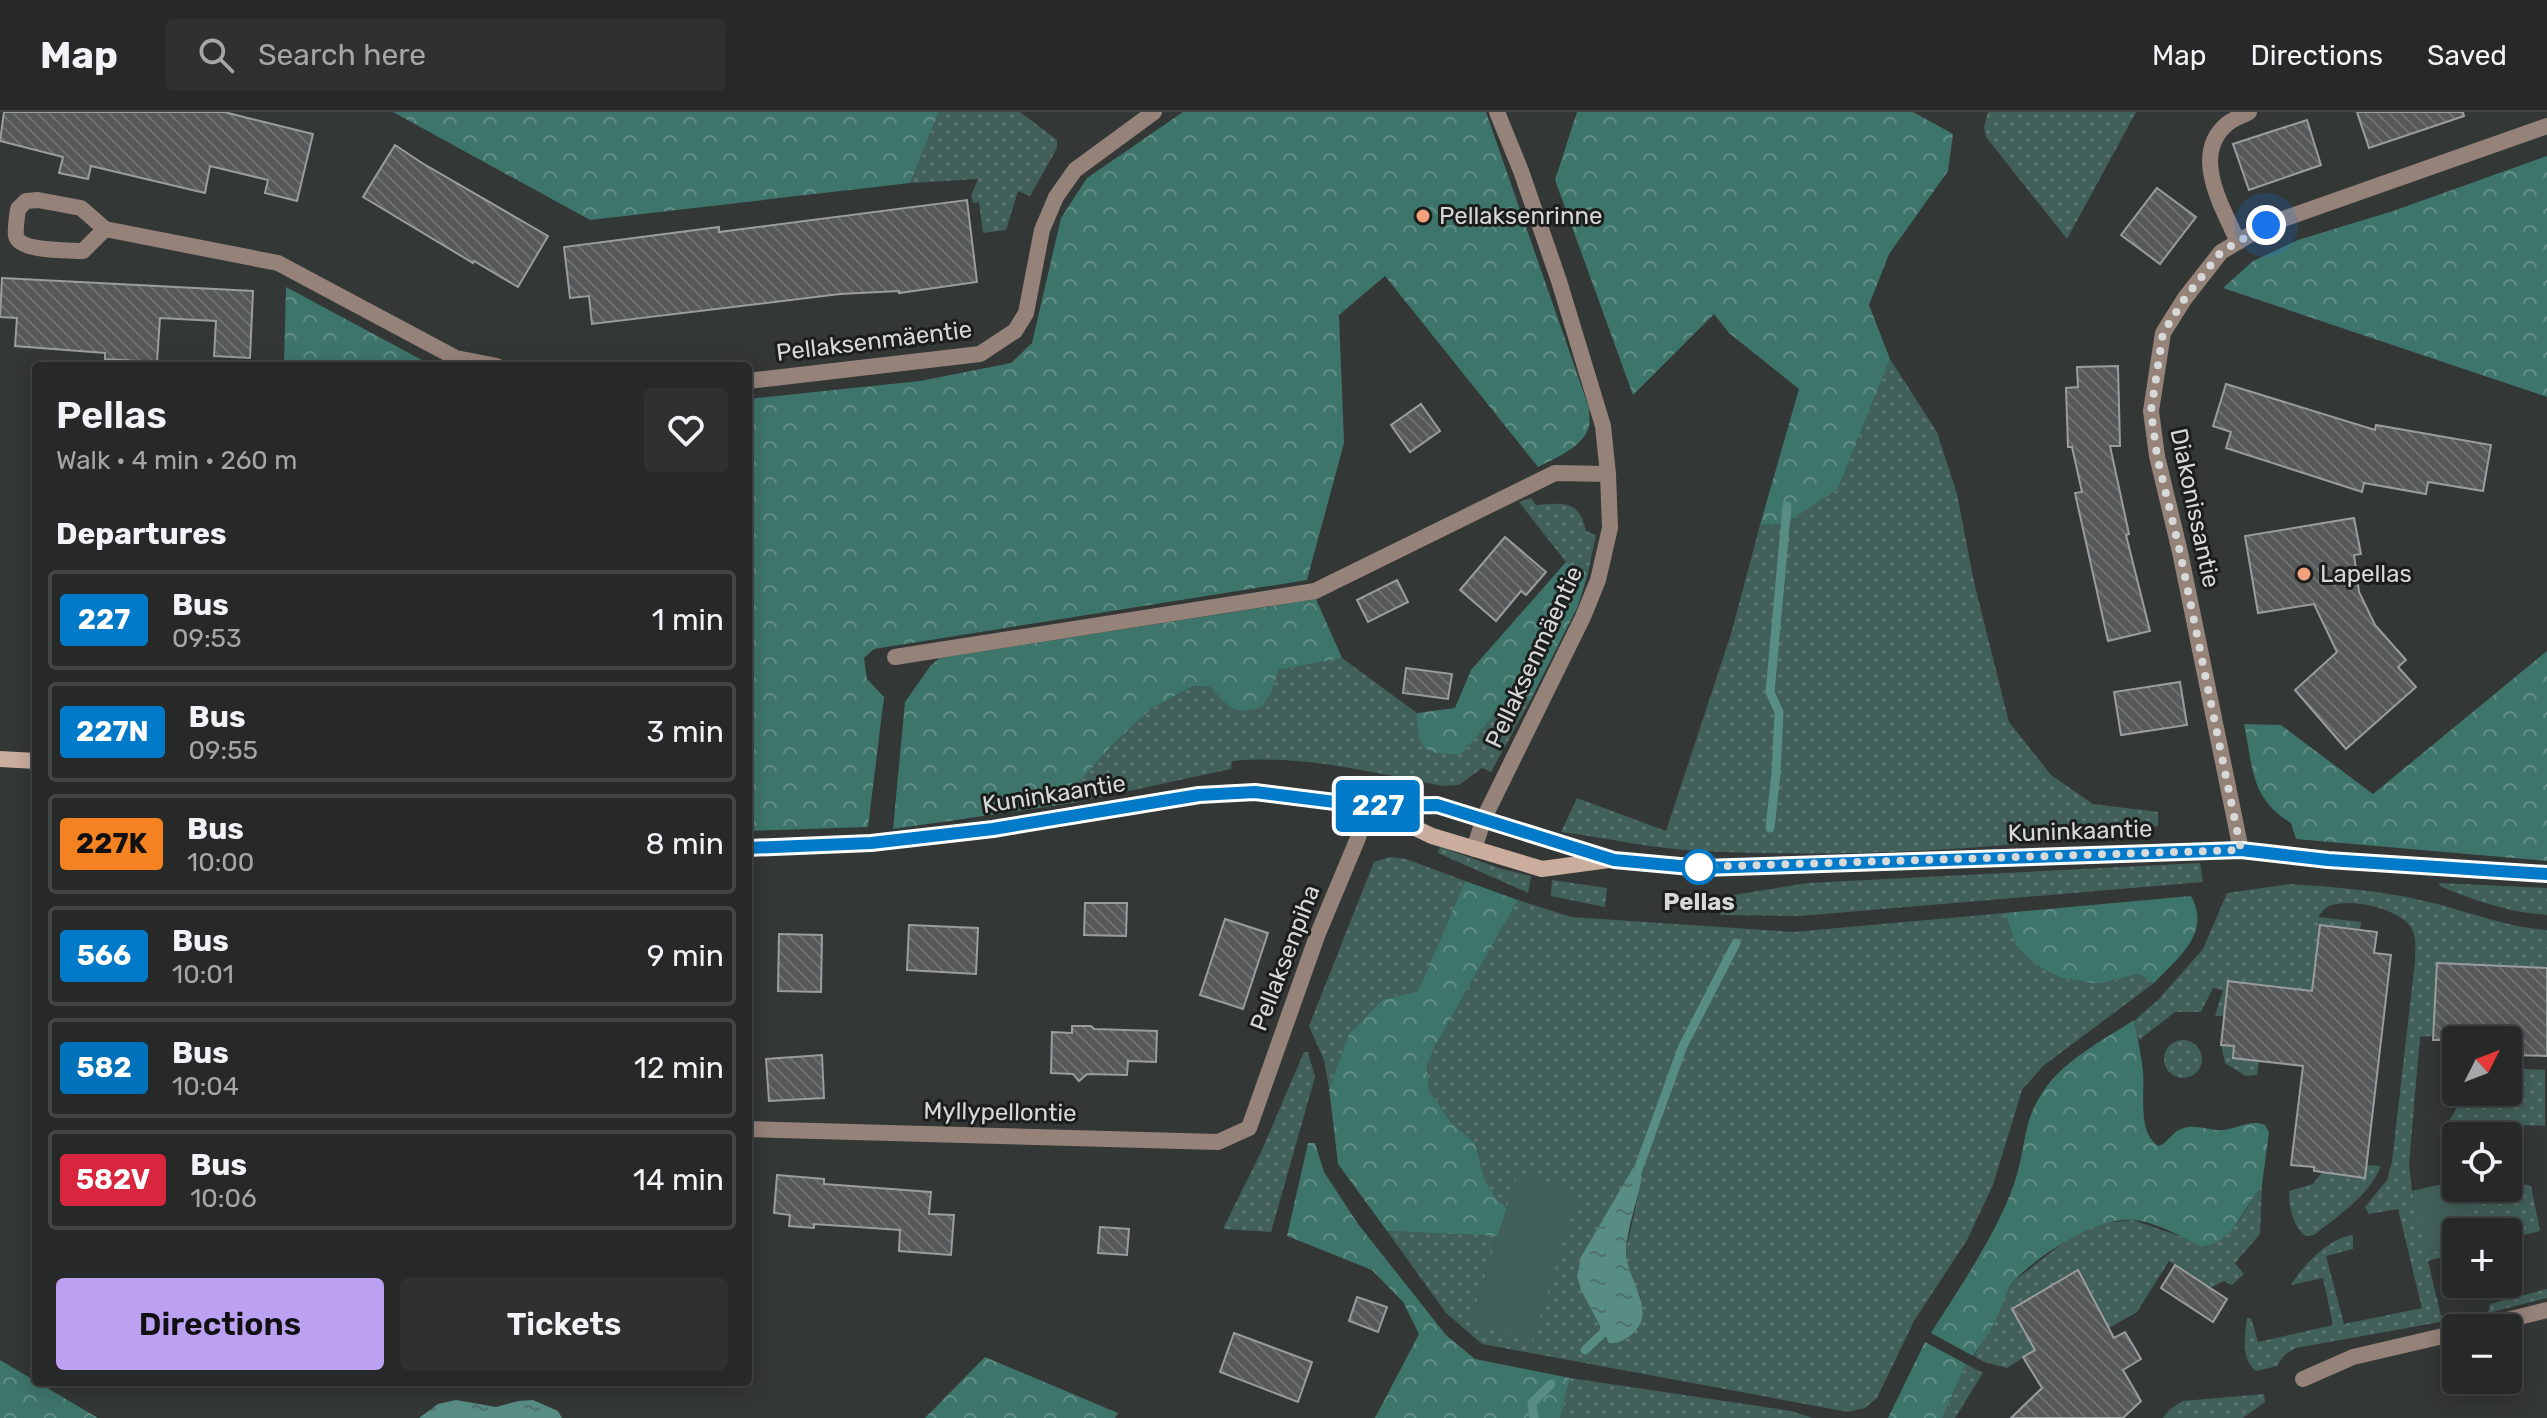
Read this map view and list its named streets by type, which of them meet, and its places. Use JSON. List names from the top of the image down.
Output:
{
  "streets": {
    "main road": ["Kuninkaantie"],
    "street": [
      "Pellaksenmäentie",
      "Diakonissantie",
      "Pellaksenpiha",
      "Myllypellontie"
    ]
  },
  "crossings": [
    ["Pellaksenmäentie", "Kuninkaantie"],
    ["Diakonissantie", "Kuninkaantie"],
    ["Kuninkaantie", "Pellaksenpiha"],
    ["Pellaksenpiha", "Myllypellontie"]
  ],
  "places": ["Pellaksenrinne", "Lapellas", "Pellas"],
  "lines": ["bus line 227"],
  "north": "top right",
  "page": {
    "header": "Map",
    "search": "Search here",
    "nav": ["Map", "Directions", "Saved"],
    "on_map": "227",
    "heading": [
      ["Pellas", "Walk · 4 min · 260 m"],
      "Departures"
    ],
    "list": [
      {
        "mark": "227",
        "name": "Bus",
        "note": "09:53",
        "value": "1 min"
      },
      {
        "mark": "227N",
        "name": "Bus",
        "note": "09:55",
        "value": "3 min"
      },
      {
        "mark": "227K",
        "name": "Bus",
        "note": "10:00",
        "value": "8 min"
      },
      {
        "mark": "566",
        "name": "Bus",
        "note": "10:01",
        "value": "9 min"
      },
      {
        "mark": "582",
        "name": "Bus",
        "note": "10:04",
        "value": "12 min"
      },
      {
        "mark": "582V",
        "name": "Bus",
        "note": "10:06",
        "value": "14 min"
      }
    ],
    "map_buttons": ["+", "−"],
    "buttons": ["Directions", "Tickets"]
  }
}
